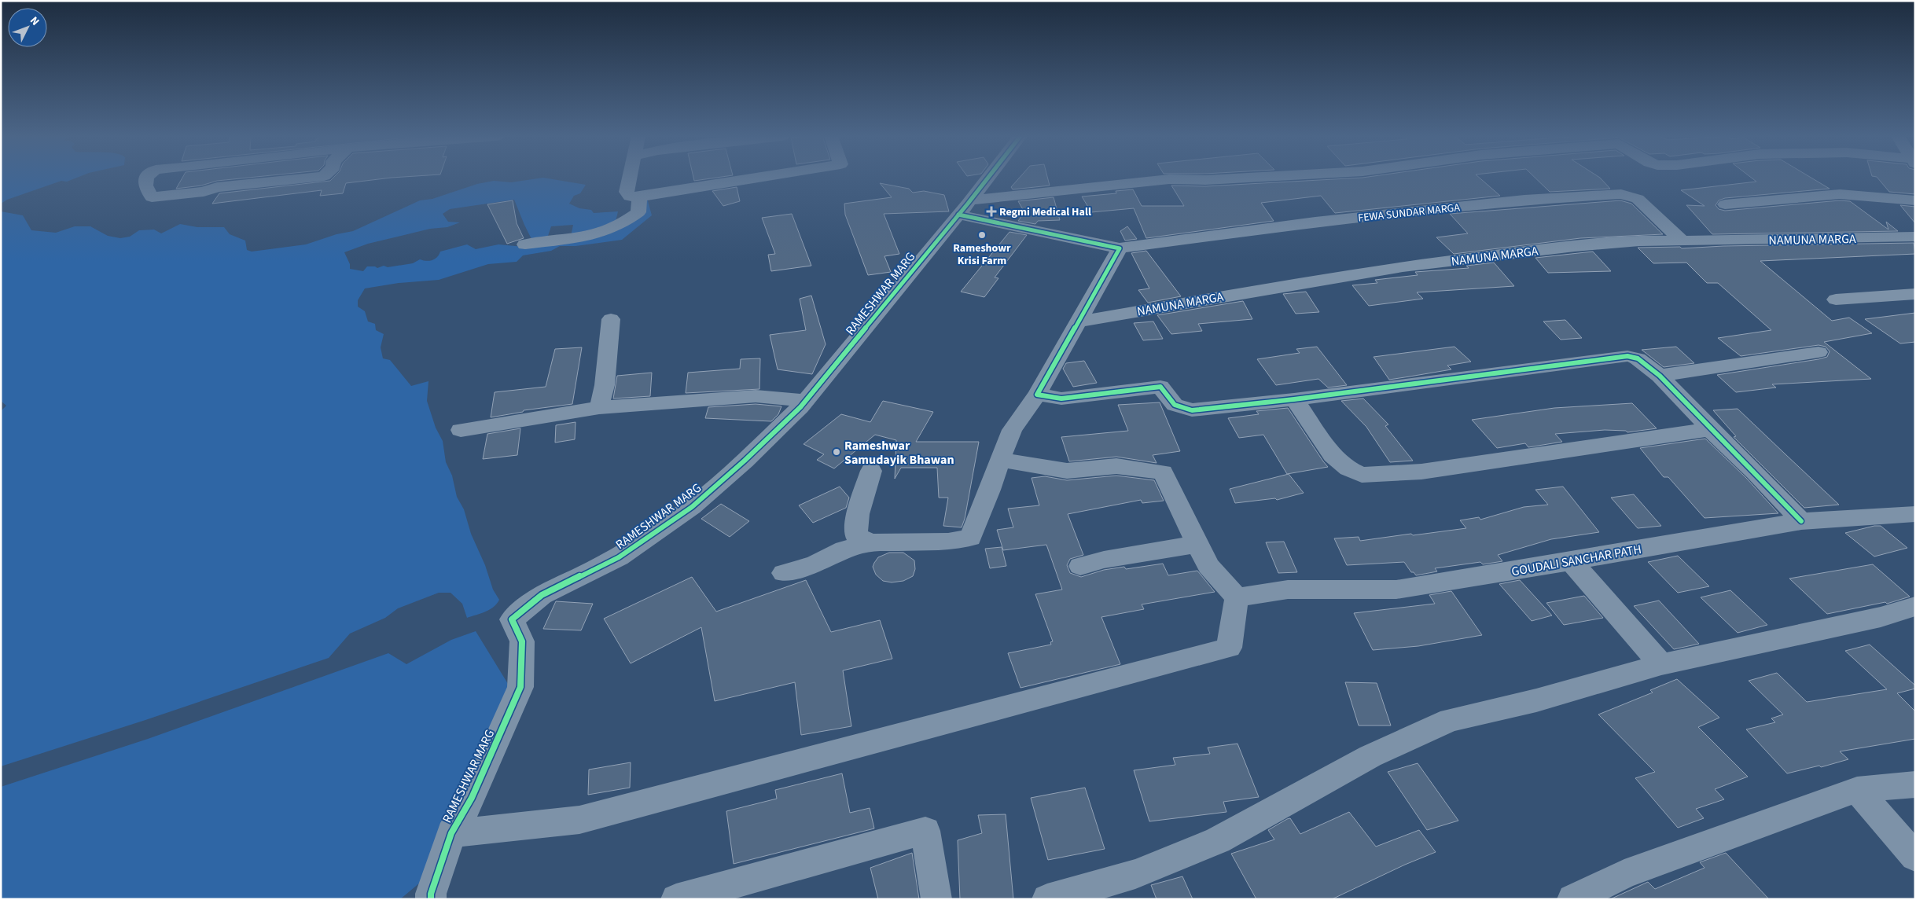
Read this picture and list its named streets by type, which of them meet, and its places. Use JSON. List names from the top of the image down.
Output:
{
  "streets": {
    "street": [
      "FEWA SUNDAR MARGA",
      "NAMUNA MARGA",
      "RAMESHWAR MARG",
      "GOUDALI SANCHAR PATH"
    ]
  },
  "crossings": [
    ["FEWA SUNDAR MARGA", "NAMUNA MARGA"],
    ["FEWA SUNDAR MARGA", "RAMESHWAR MARG"]
  ],
  "places": {
    "health": ["Regmi Medical Hall"],
    "other": ["Rameshowr Krisi Farm", "Rameshwar Samudayik Bhawan"]
  },
  "north": "top right"
}
